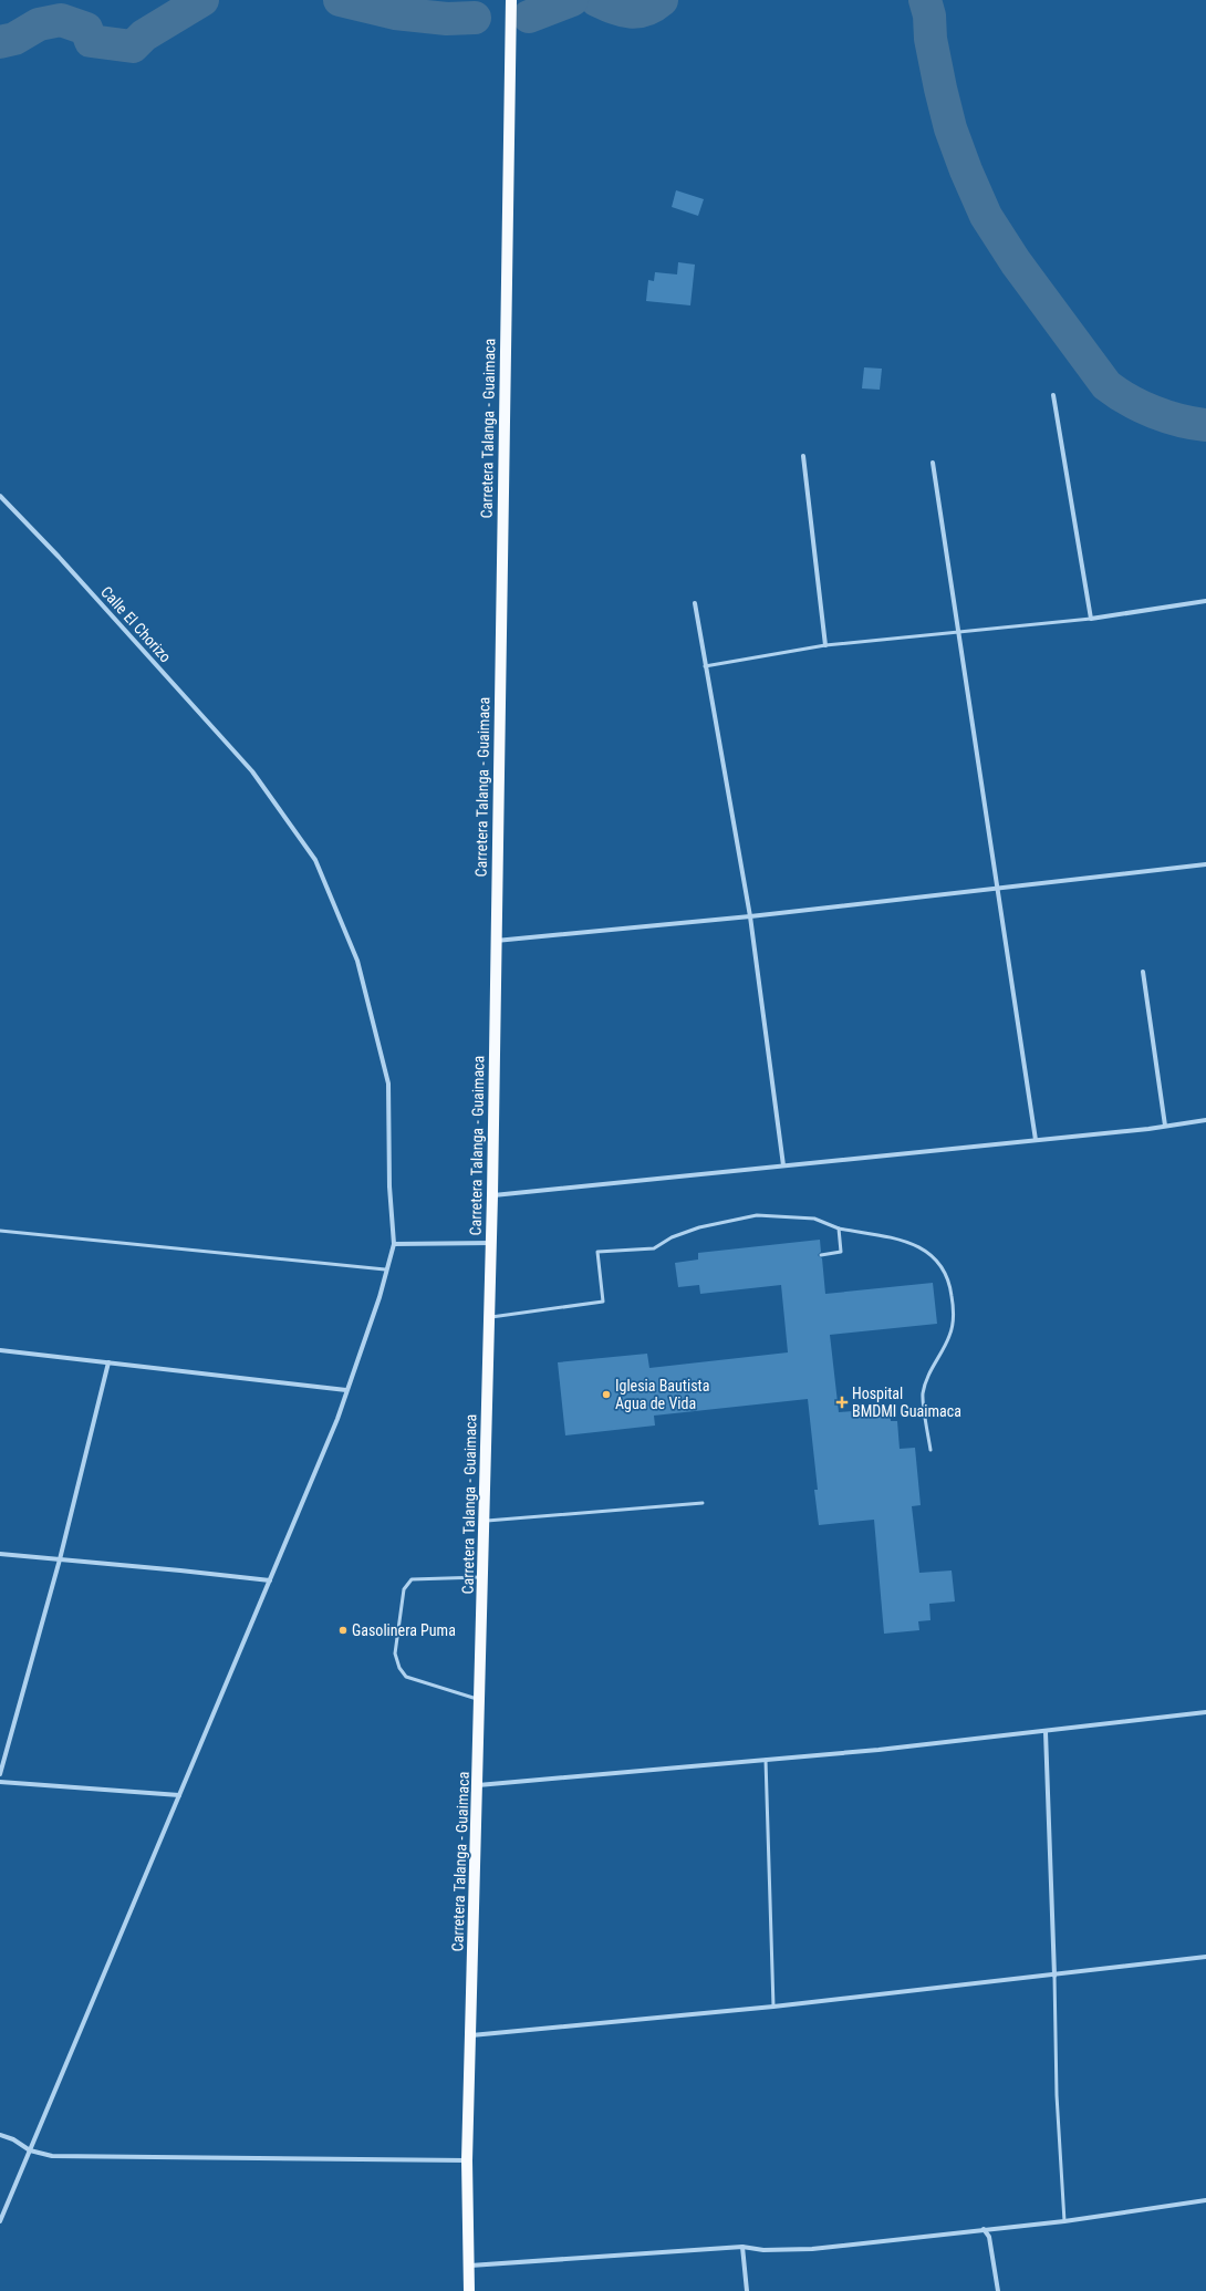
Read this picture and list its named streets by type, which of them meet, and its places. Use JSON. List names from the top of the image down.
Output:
{
  "streets": {
    "main road": ["Carretera Talanga - Guaimaca"],
    "street": ["Calle El Chorizo"]
  },
  "places": {
    "other": ["Iglesia Bautista Agua de Vida", "Gasolinera Puma"],
    "health": ["Hospital BMDMI Guaimaca"]
  }
}
